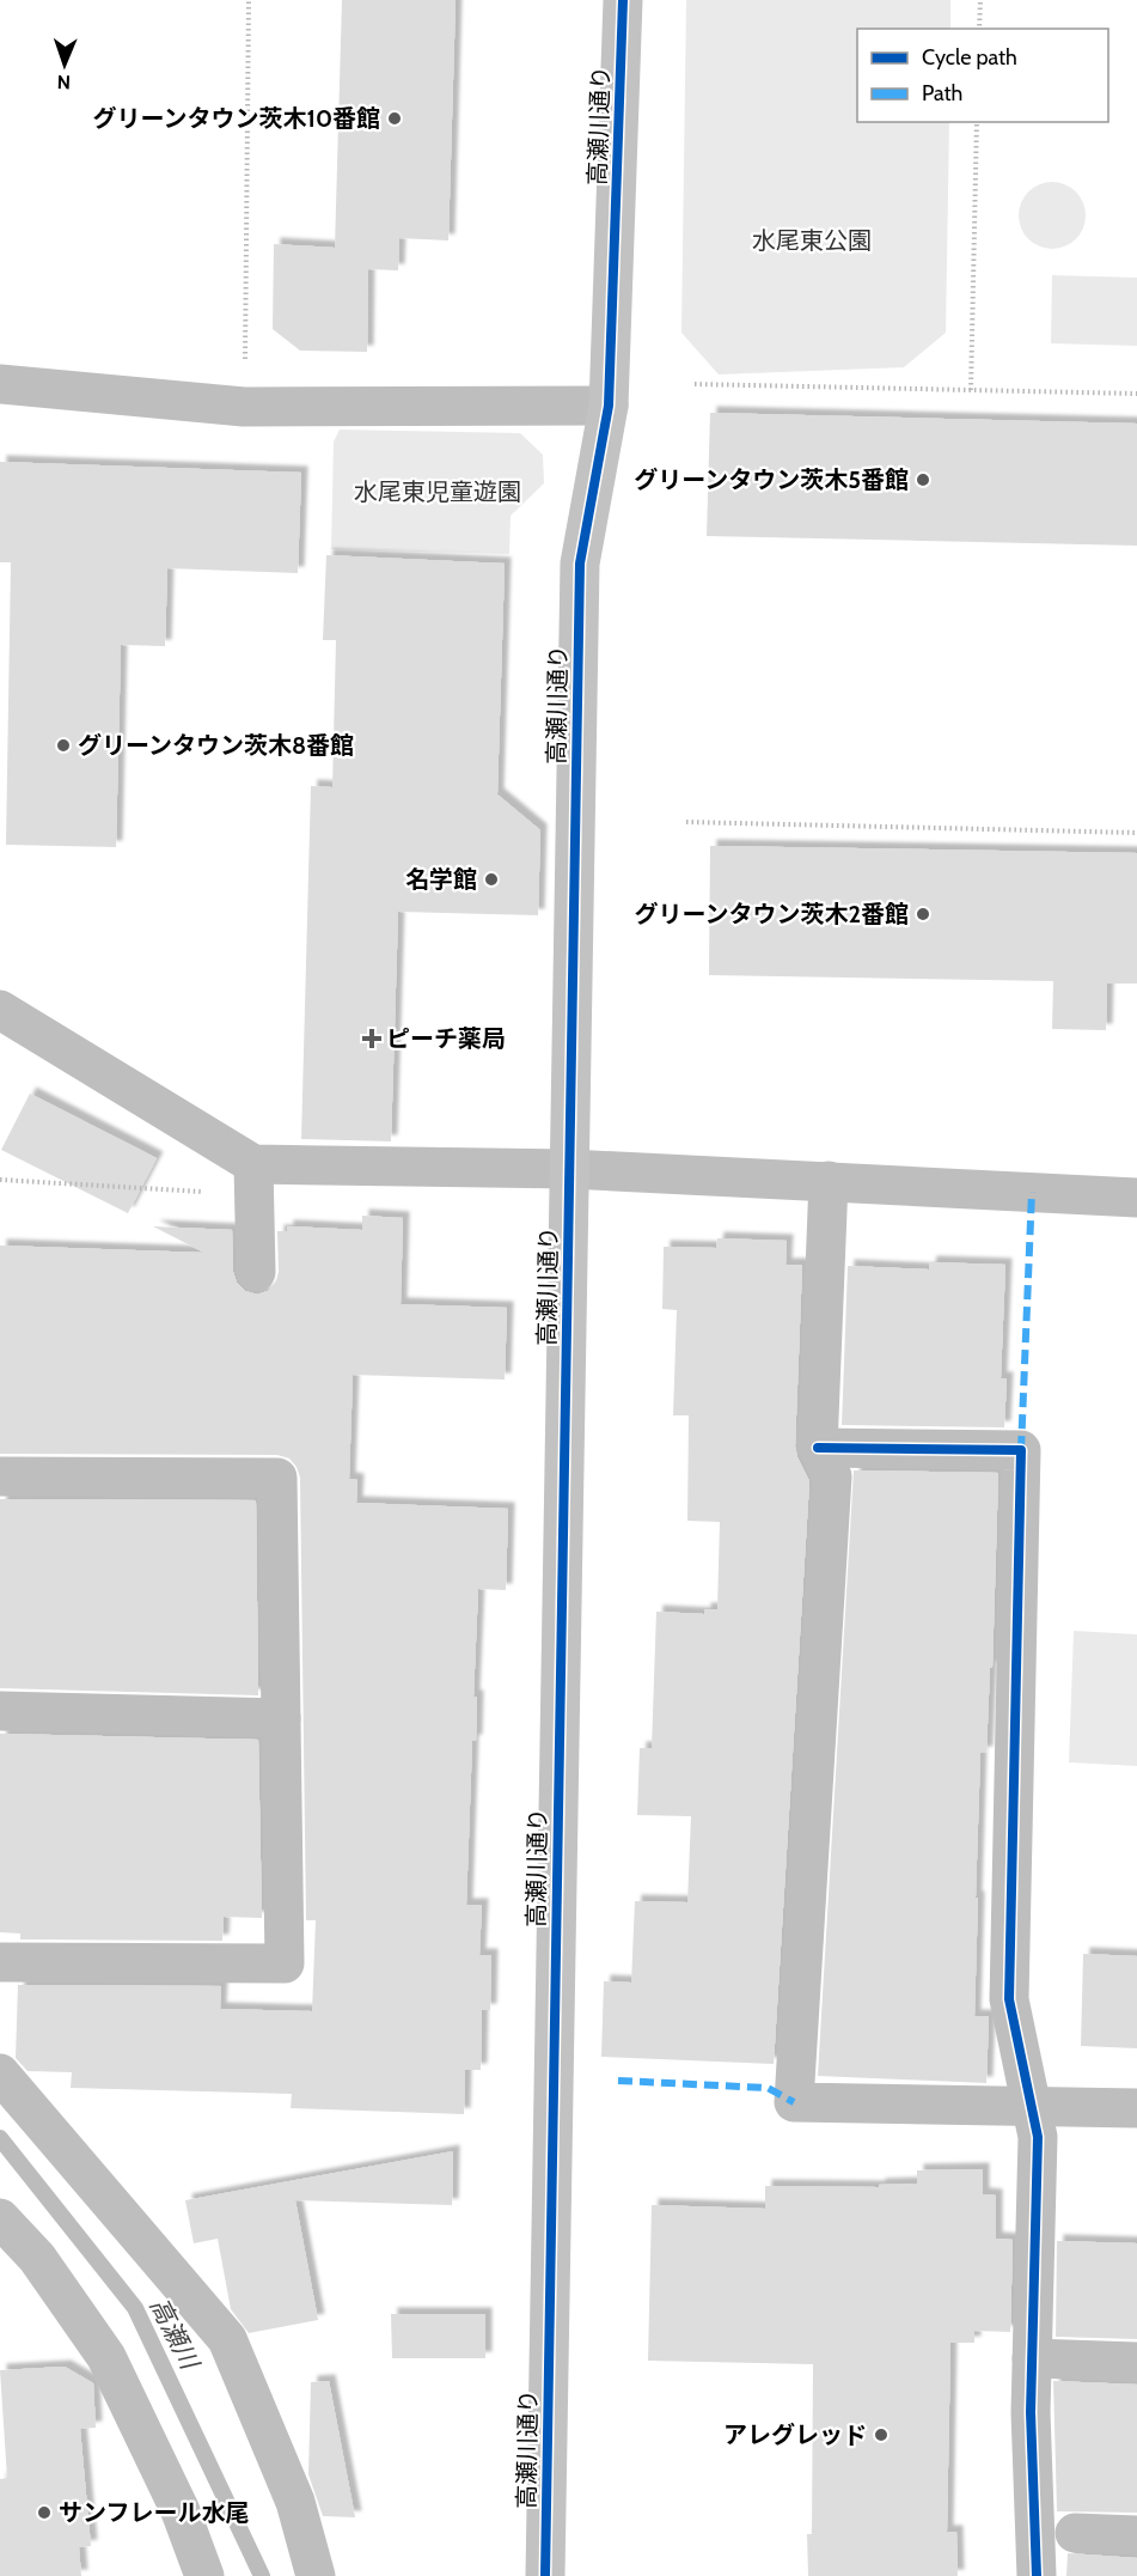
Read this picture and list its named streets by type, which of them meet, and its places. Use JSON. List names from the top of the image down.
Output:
{
  "streets": {
    "street": ["高瀬川通り"]
  },
  "water": ["高瀬川"],
  "parks": ["水尾東公園", "水尾東児童遊園"],
  "places": {
    "other": [
      "グリーンタウン茨木10番館",
      "グリーンタウン茨木5番館",
      "グリーンタウン茨木8番館",
      "名学館",
      "グリーンタウン茨木2番館",
      "アレグレッド",
      "サンフレール水尾"
    ],
    "health": ["ピーチ薬局"]
  },
  "legend": ["Cycle path", "Path"],
  "north": "bottom"
}
